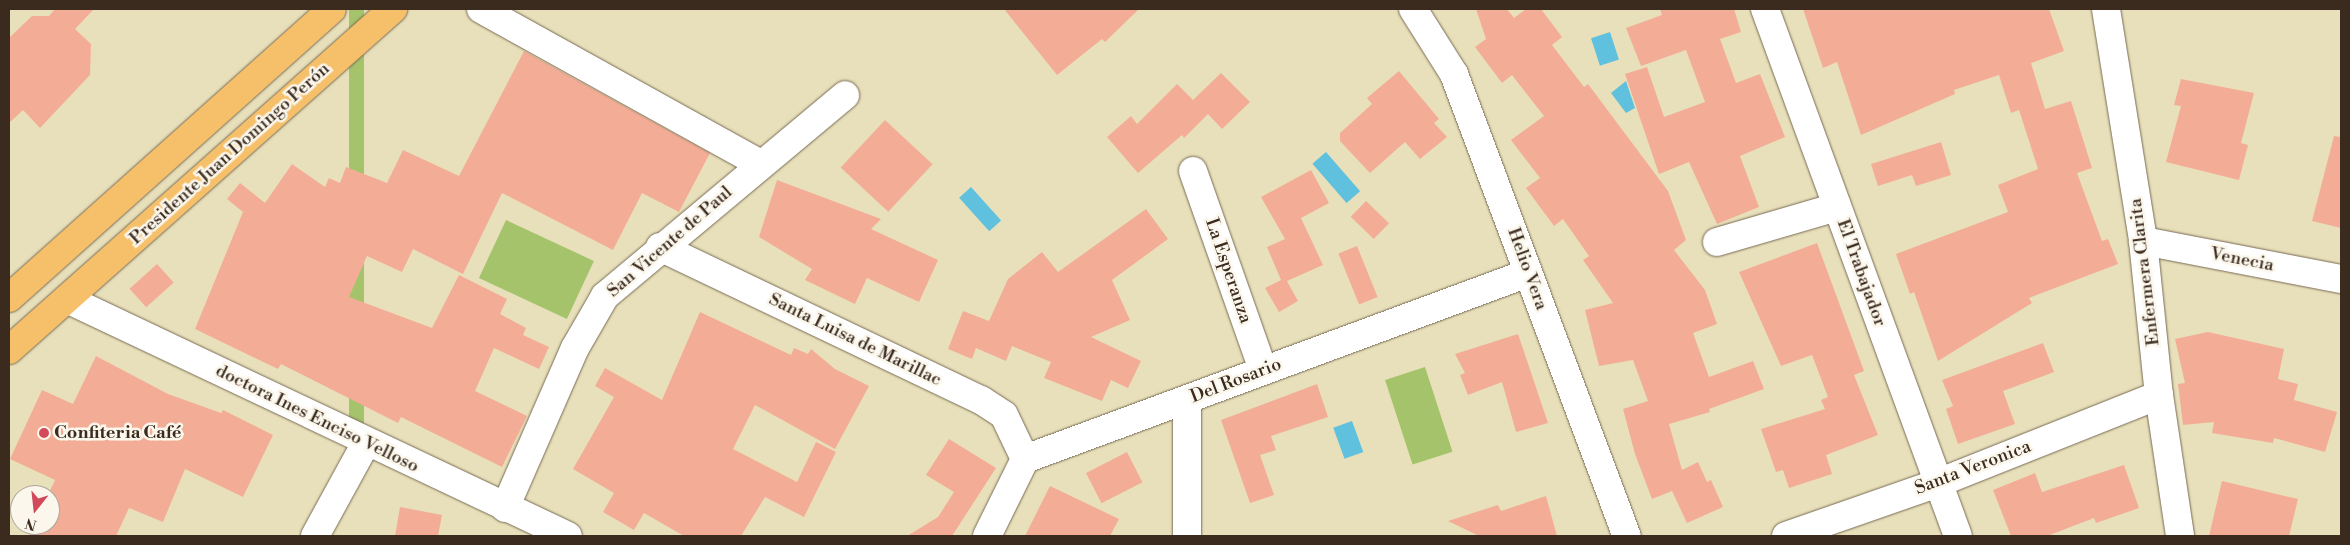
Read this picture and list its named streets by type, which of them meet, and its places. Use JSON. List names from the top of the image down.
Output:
{
  "streets": {
    "main road": ["Presidente Juan Domingo Perón"],
    "street": [
      "San Vicente de Paul",
      "Venecia",
      "Helio Vera",
      "La Esperanza",
      "Enfermera Clarita",
      "El Trabajador",
      "Santa Luisa de Marillac",
      "Del Rosario",
      "doctora Ines Enciso Velloso",
      "Santa Veronica"
    ]
  },
  "crossings": [
    ["Presidente Juan Domingo Perón", "doctora Ines Enciso Velloso"],
    ["San Vicente de Paul", "Santa Luisa de Marillac"],
    ["San Vicente de Paul", "doctora Ines Enciso Velloso"],
    ["Venecia", "Enfermera Clarita"],
    ["Helio Vera", "Del Rosario"],
    ["La Esperanza", "Del Rosario"],
    ["Enfermera Clarita", "Santa Veronica"],
    ["El Trabajador", "Santa Veronica"],
    ["Santa Luisa de Marillac", "Del Rosario"]
  ],
  "places": ["Confiteria Café"],
  "north": "bottom"
}
